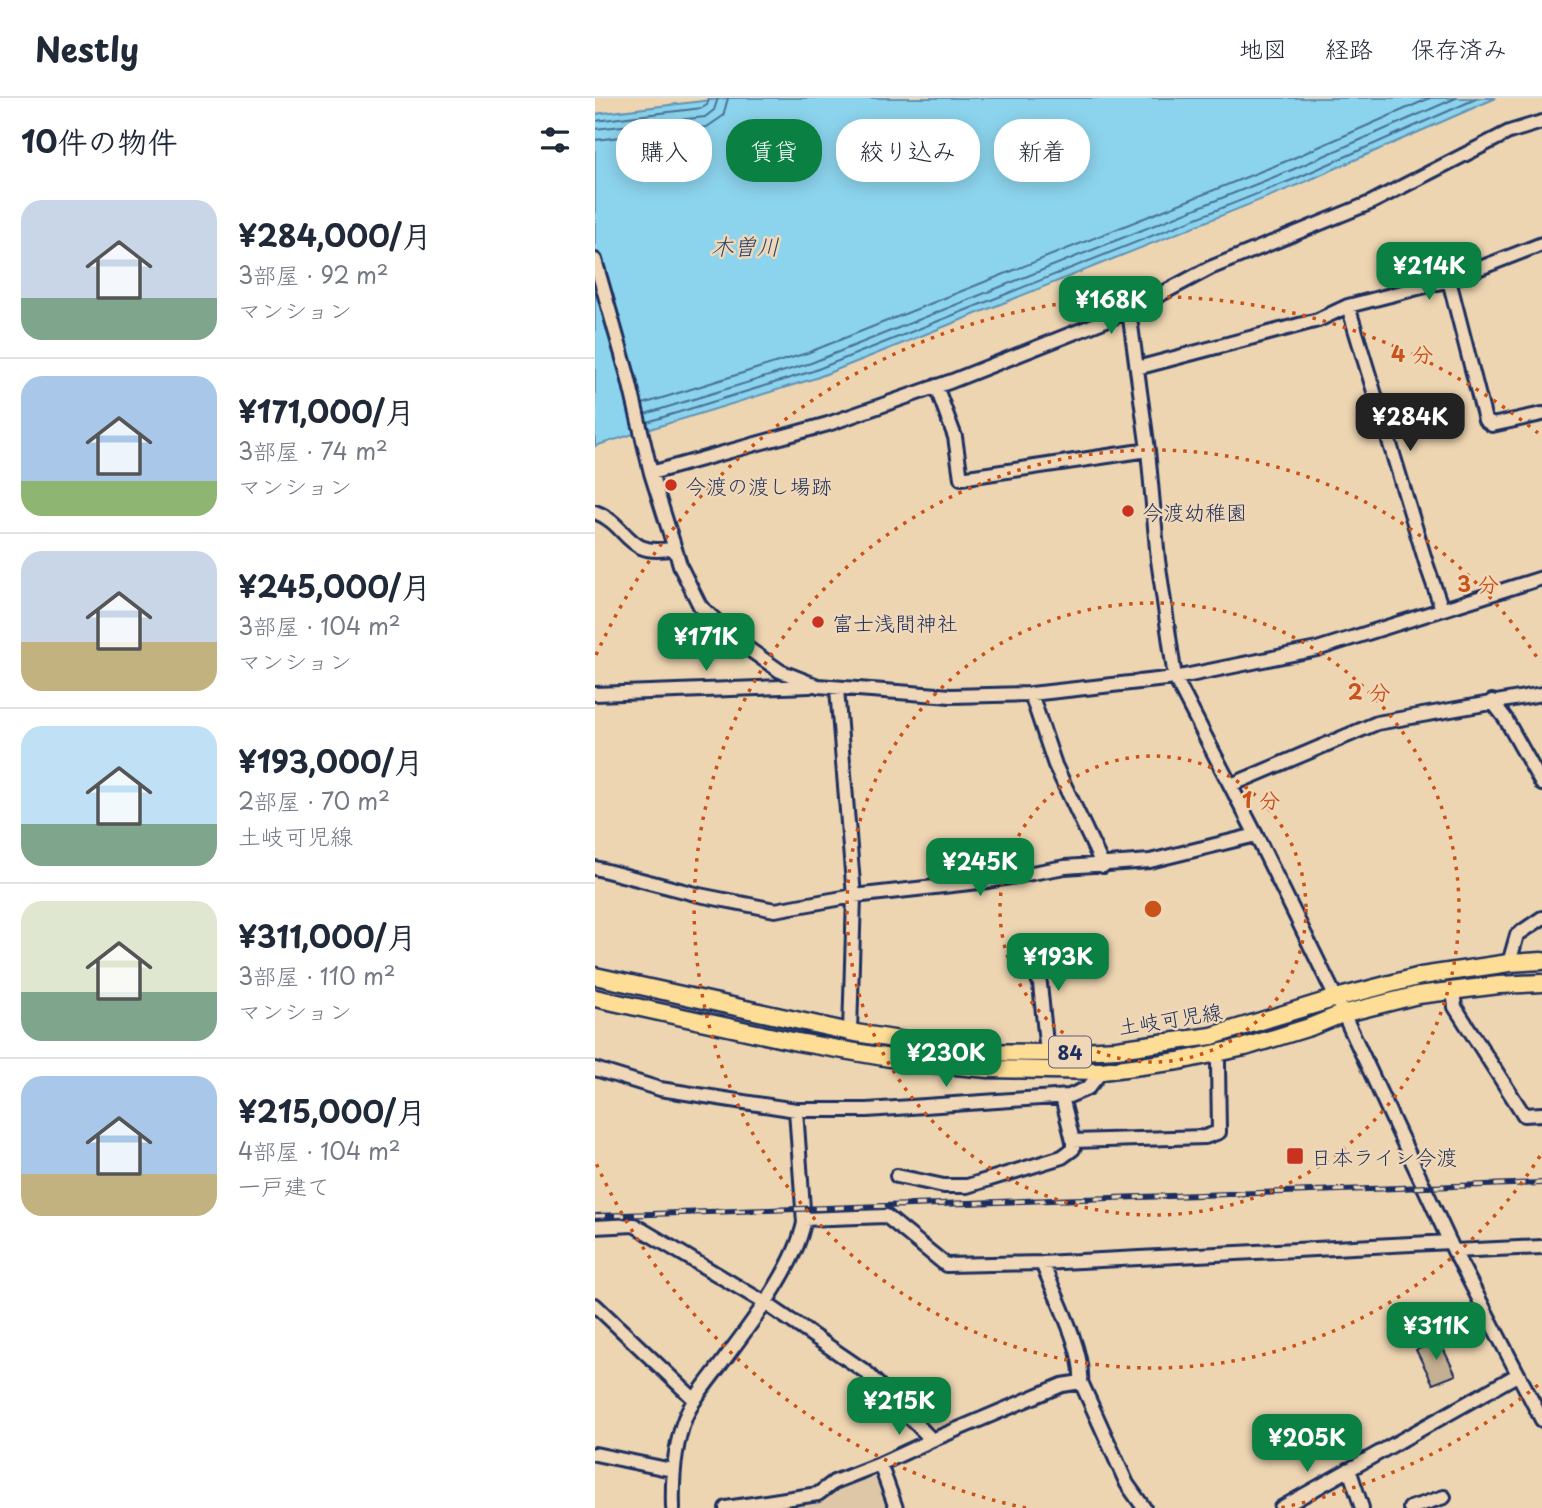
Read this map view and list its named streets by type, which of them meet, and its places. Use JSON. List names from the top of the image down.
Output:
{
  "streets": {
    "main road": ["土岐可児線", "84"]
  },
  "water": ["木曽川"],
  "places": {
    "other": ["今渡の渡し場跡", "今渡幼稚園", "富士浅間神社"],
    "transit": ["日本ライン今渡"]
  },
  "page": {
    "header": "Nestly",
    "nav": ["地図", "経路", "保存済み"],
    "heading": "10件の物件",
    "chip": [
      "購入",
      "賃貸",
      "絞り込み",
      "新着"
    ],
    "list": [
      {
        "name": "¥284,000/月",
        "note": "3部屋 · 92 m² · マンション"
      },
      {
        "name": "¥171,000/月",
        "note": "3部屋 · 74 m² · マンション"
      },
      {
        "name": "¥245,000/月",
        "note": "3部屋 · 104 m² · マンション"
      },
      {
        "name": "¥193,000/月",
        "note": "2部屋 · 70 m² · 土岐可児線"
      },
      {
        "name": "¥311,000/月",
        "note": "3部屋 · 110 m² · マンション"
      },
      {
        "name": "¥215,000/月",
        "note": "4部屋 · 104 m² · 一戸建て"
      }
    ],
    "price": [
      "¥214K",
      "¥168K",
      "¥284K",
      "¥171K",
      "¥245K",
      "¥193K",
      "¥230K",
      "¥311K",
      "¥215K",
      "¥205K"
    ]
  },
  "rings": [
    "4 分",
    "3 分",
    "2 分",
    "1 分"
  ]
}
